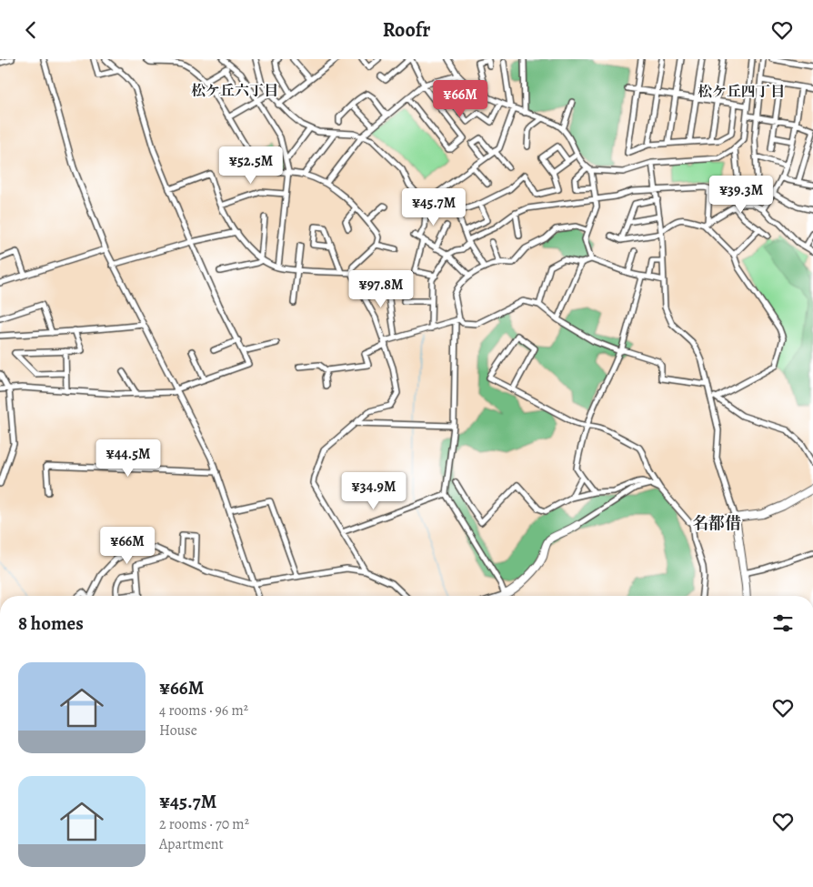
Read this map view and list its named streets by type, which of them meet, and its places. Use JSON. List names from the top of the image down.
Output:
{
  "districts": ["松ケ丘六丁目", "松ケ丘四丁目", "名都借"],
  "page": {
    "header": "Roofr",
    "price": [
      "¥66M",
      "¥52.5M",
      "¥39.3M",
      "¥45.7M",
      "¥97.8M",
      "¥44.5M",
      "¥34.9M",
      "¥66M"
    ],
    "heading": "8 homes",
    "list": [
      {
        "name": "¥66M",
        "note": "4 rooms · 96 m² · House"
      },
      {
        "name": "¥45.7M",
        "note": "2 rooms · 70 m² · Apartment"
      }
    ]
  }
}
